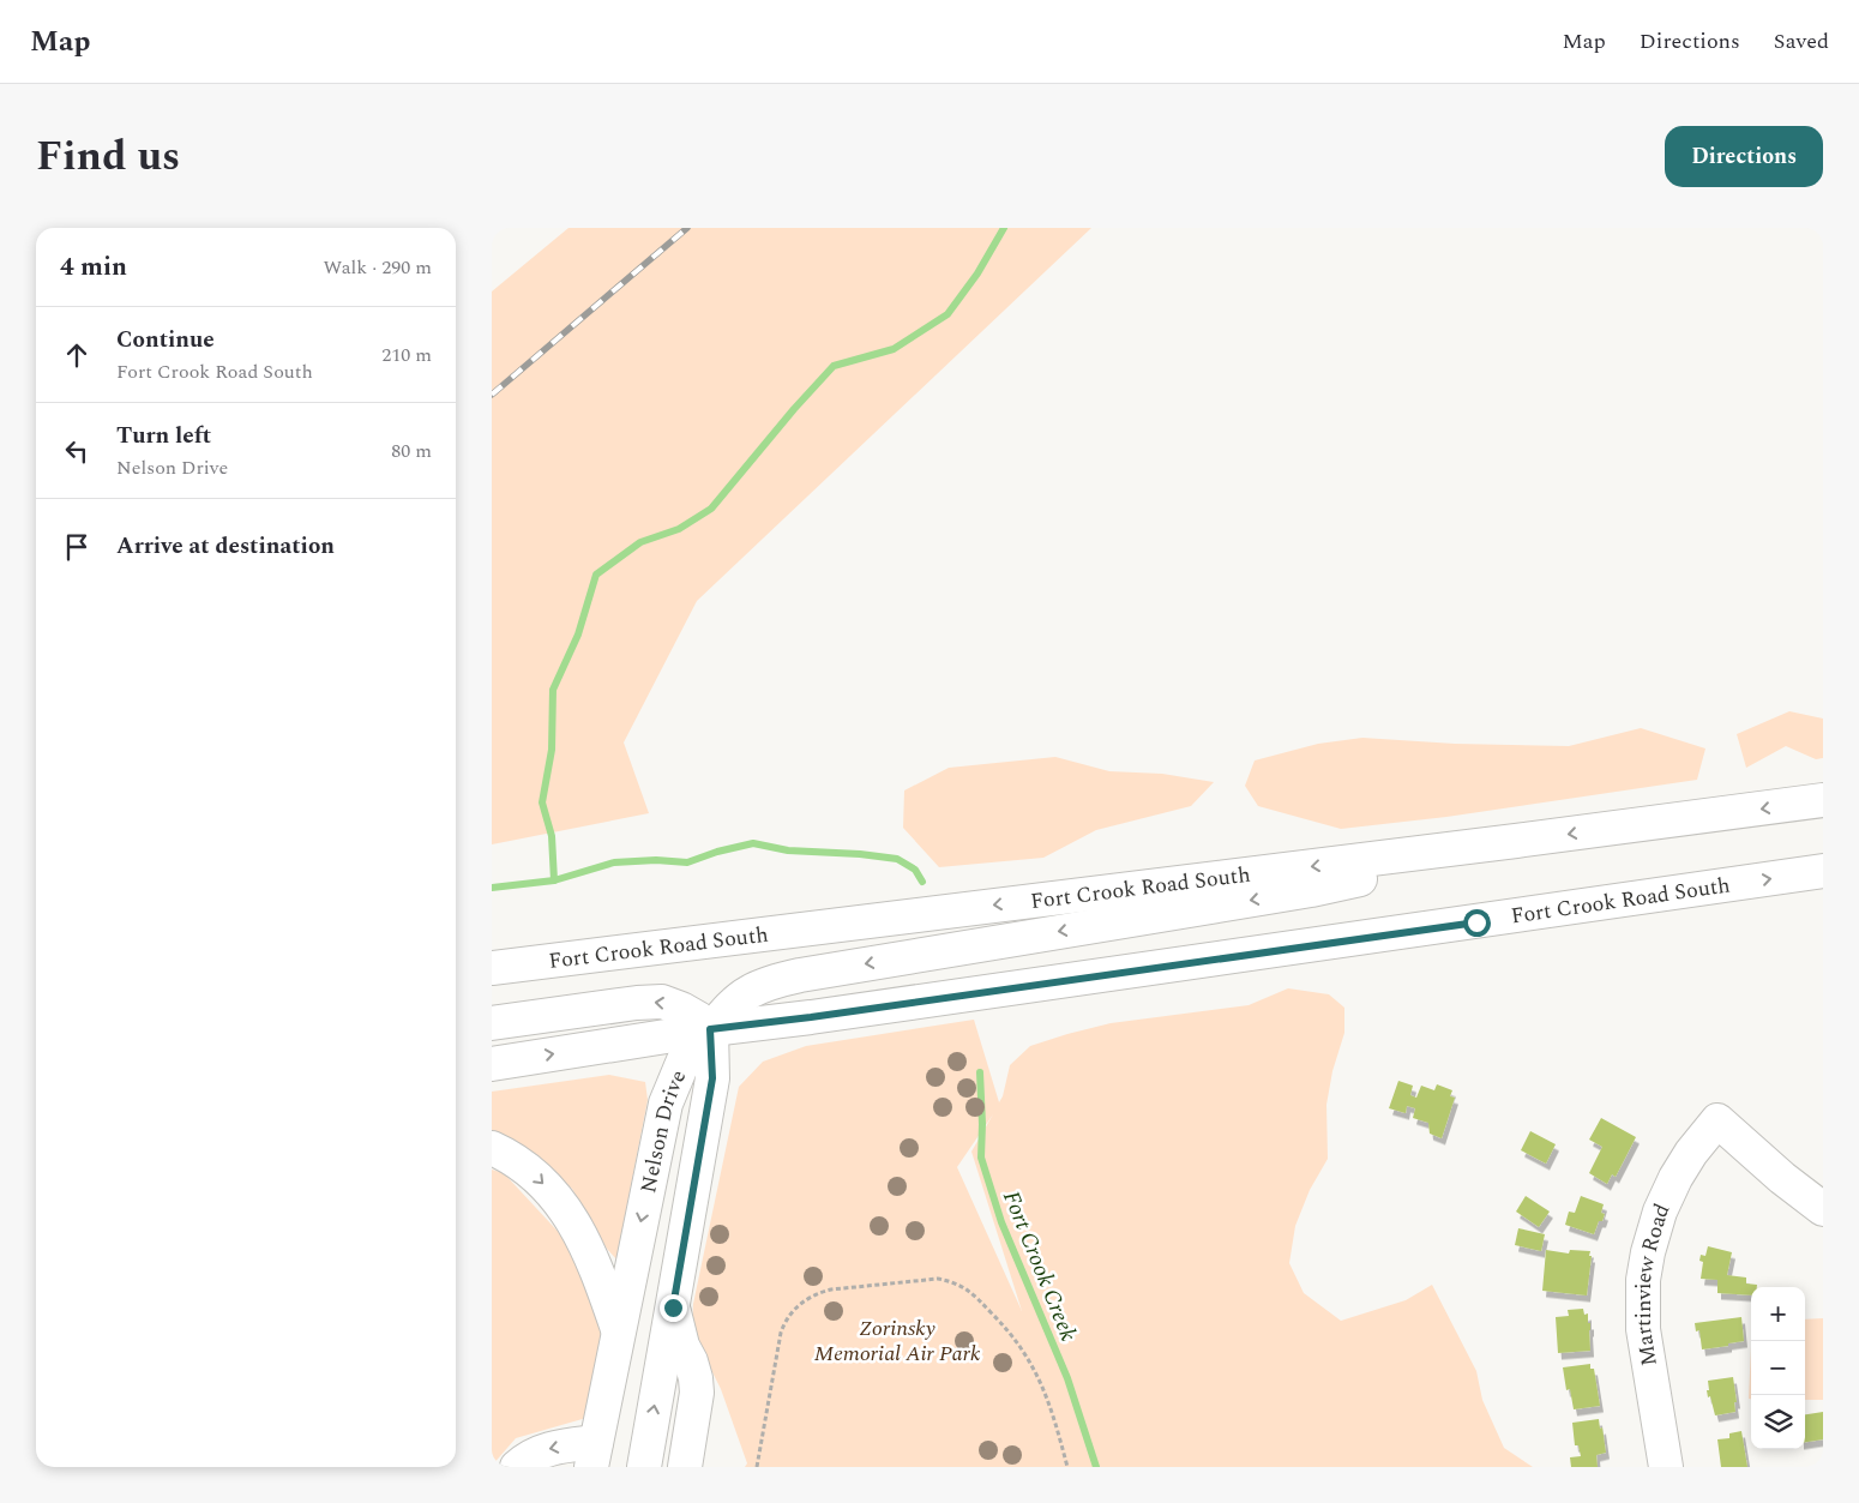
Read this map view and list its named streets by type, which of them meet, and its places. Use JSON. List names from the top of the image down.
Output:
{
  "streets": {
    "main road": ["Fort Crook Road South", "Nelson Drive", "Martinview Road"]
  },
  "crossings": [
    ["Fort Crook Road South", "Nelson Drive"]
  ],
  "water": ["Fort Crook Creek"],
  "parks": ["Zorinsky Memorial Air Park"],
  "page": {
    "header": "Map",
    "nav": ["Map", "Directions", "Saved"],
    "title": "Find us",
    "buttons": "Directions",
    "heading": ["4 min", "Walk · 290 m"],
    "list": [
      ["Continue", "Fort Crook Road South", "210 m"],
      ["Turn left", "Nelson Drive", "80 m"],
      "Arrive at destination"
    ],
    "map_buttons": ["+", "−"]
  }
}
